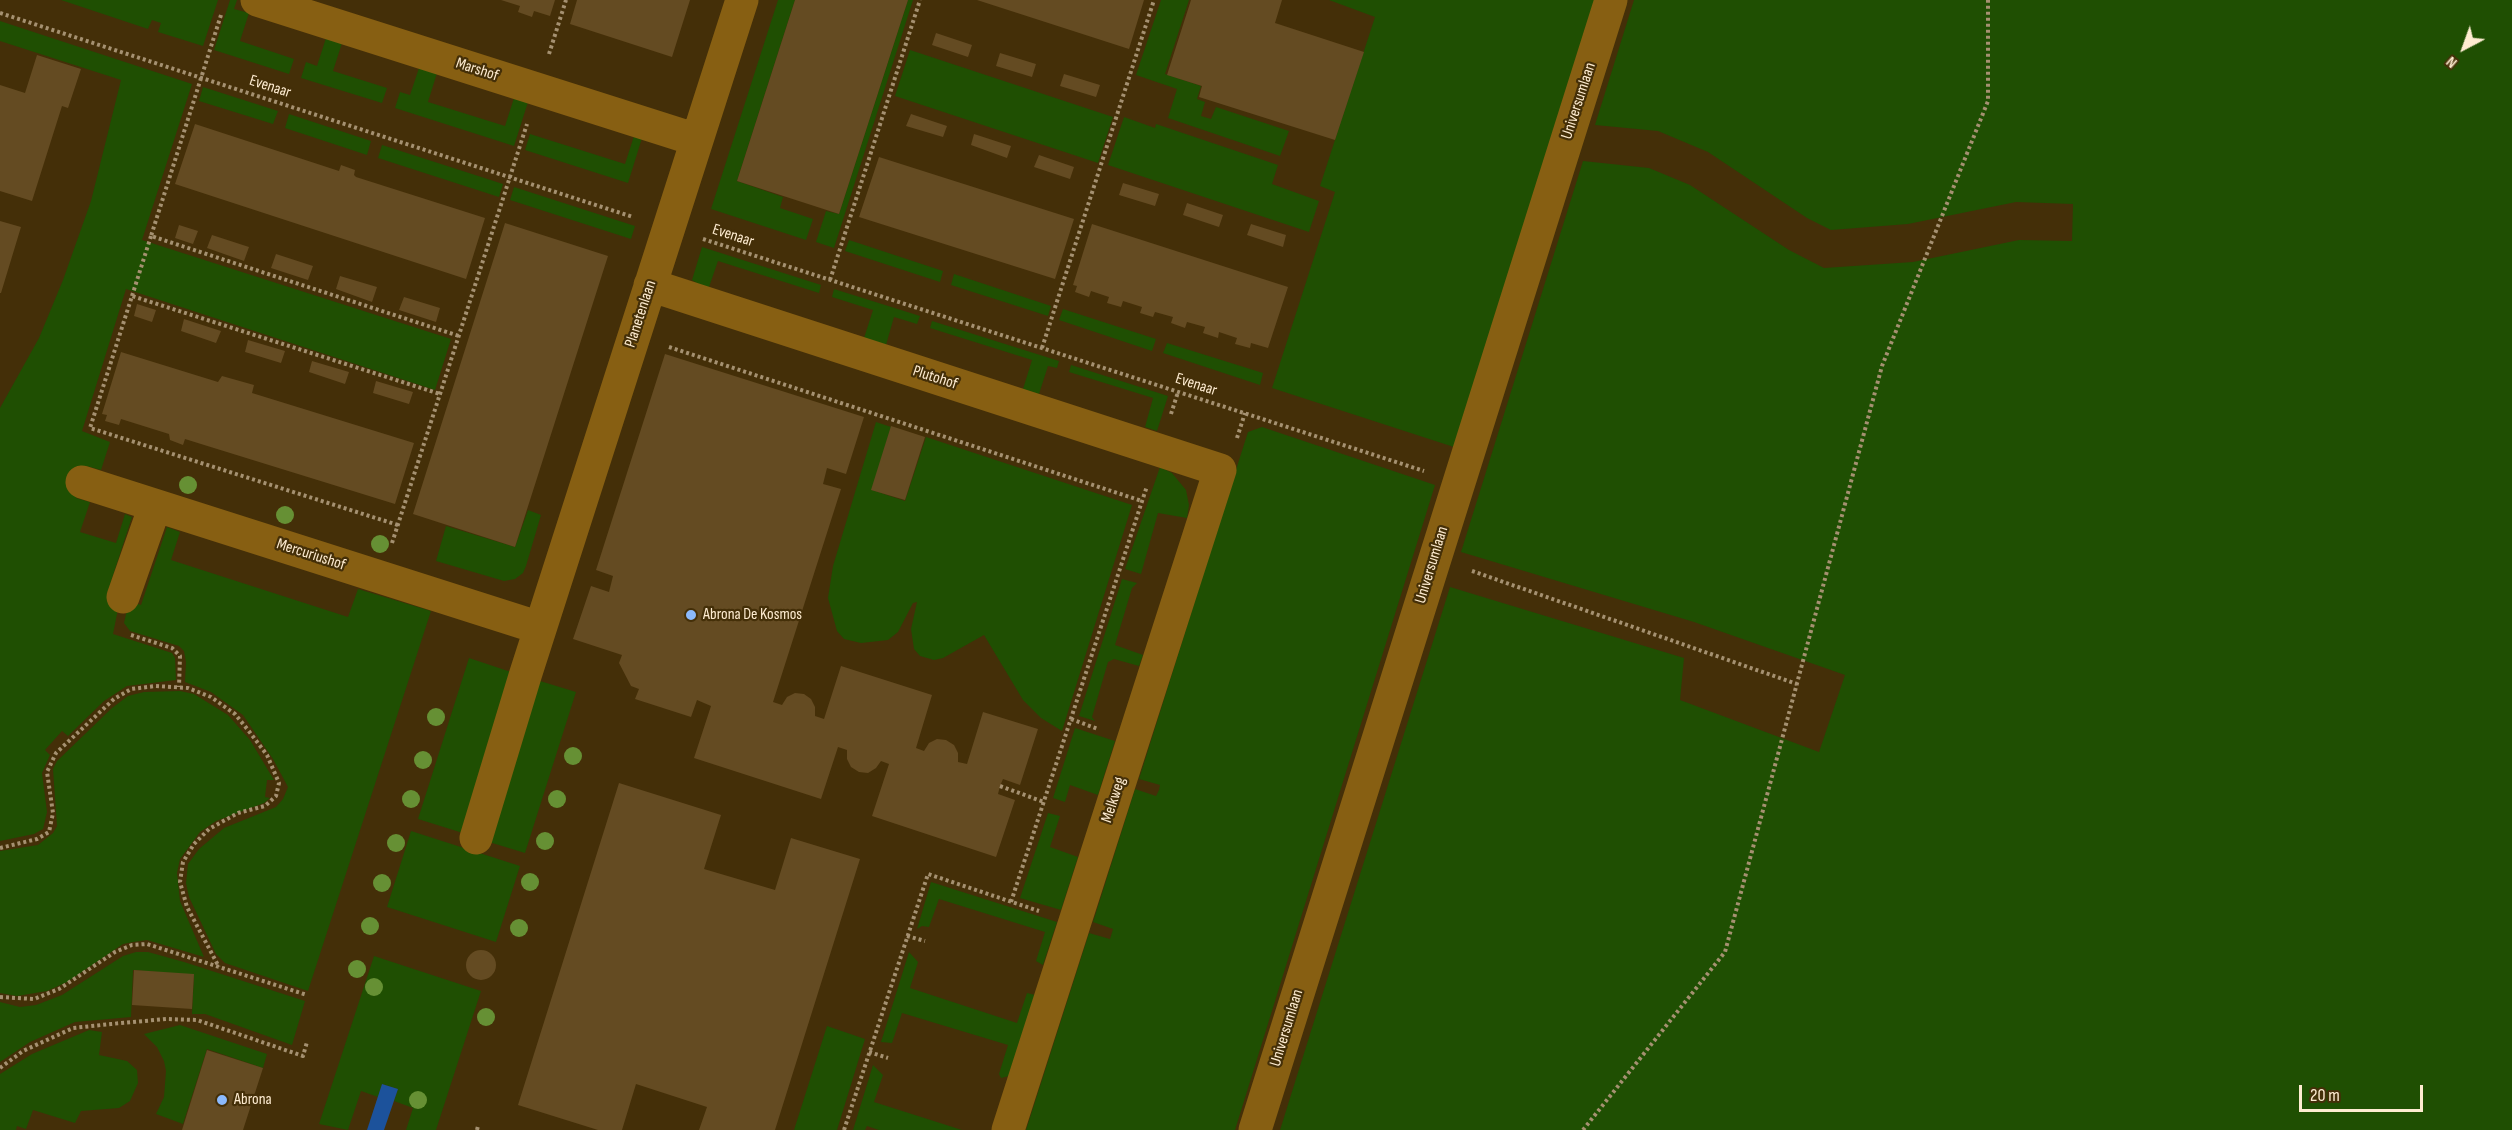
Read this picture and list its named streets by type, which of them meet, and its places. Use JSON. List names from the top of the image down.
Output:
{
  "streets": {
    "street": [
      "Marshof",
      "Universumlaan",
      "Planetenlaan",
      "Plutohof",
      "Mercuriushof",
      "Melkweg"
    ],
    "path": ["Evenaar"]
  },
  "crossings": [
    ["Marshof", "Planetenlaan"],
    ["Evenaar", "Universumlaan"],
    ["Evenaar", "Planetenlaan"],
    ["Planetenlaan", "Plutohof"],
    ["Planetenlaan", "Mercuriushof"],
    ["Plutohof", "Melkweg"]
  ],
  "places": ["Abrona De Kosmos", "Abrona"],
  "scale_bar": "20 m",
  "north": "bottom left"
}
